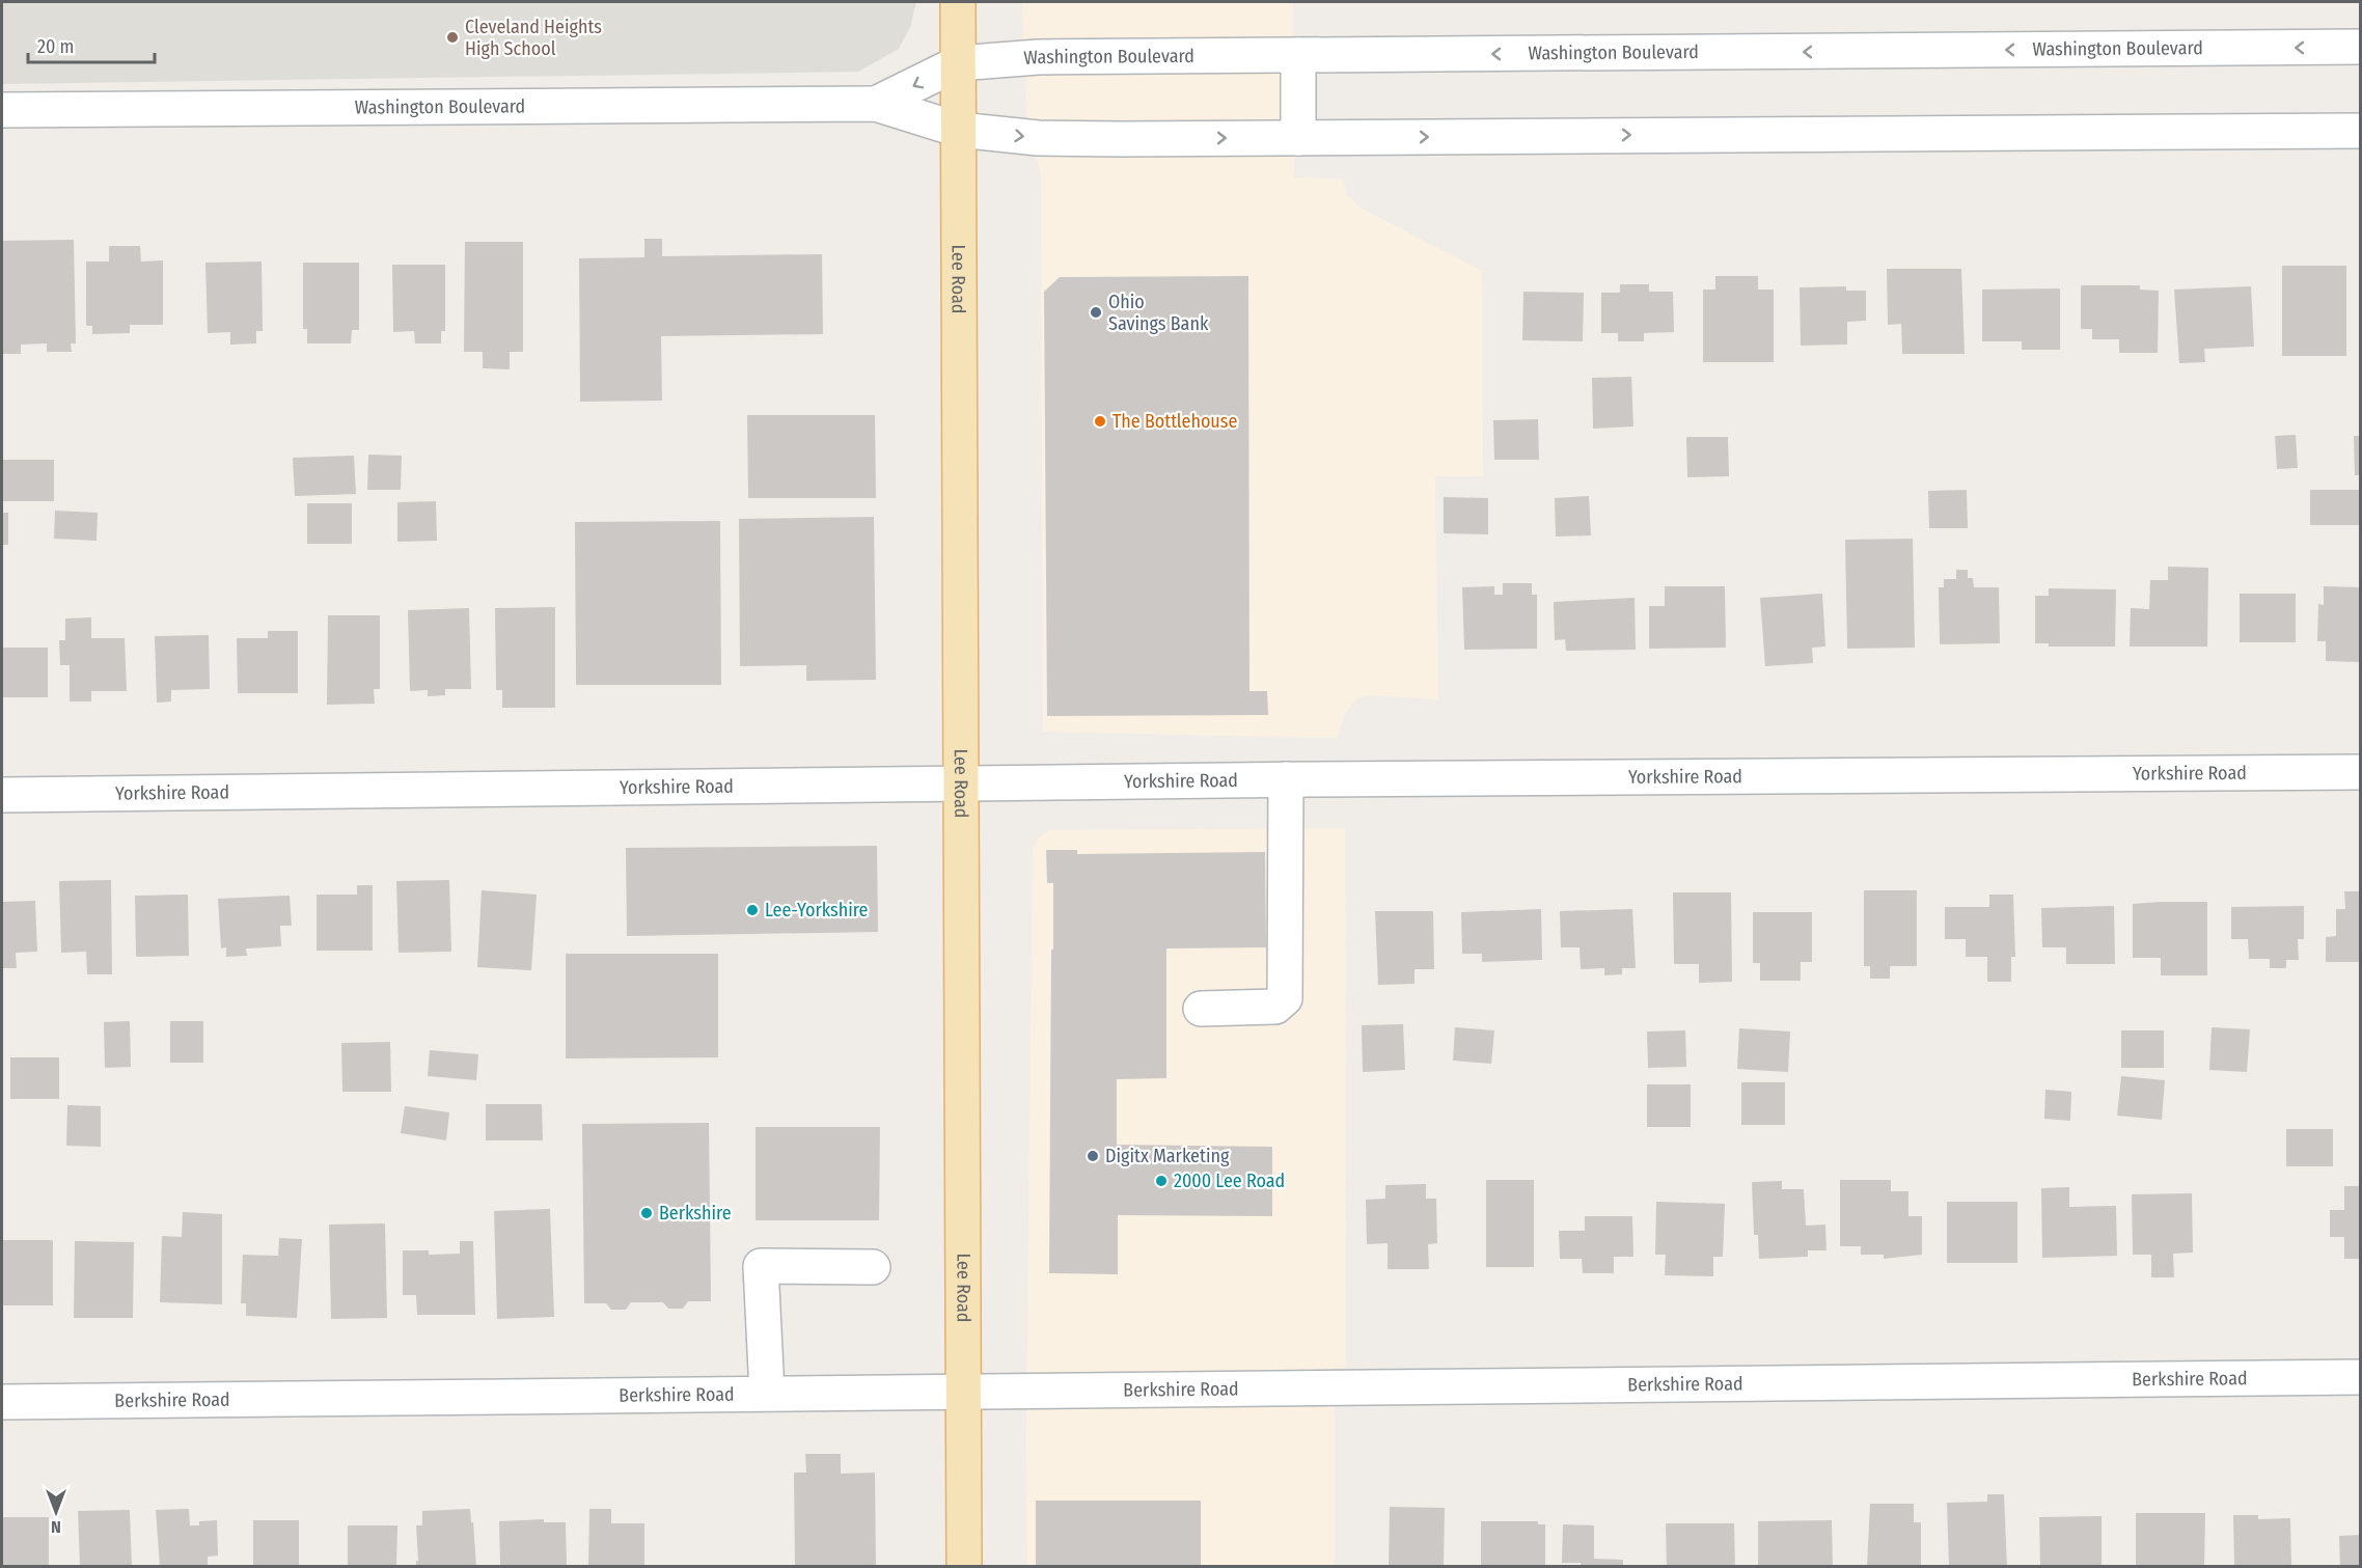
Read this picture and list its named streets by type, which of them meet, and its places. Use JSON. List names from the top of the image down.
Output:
{
  "streets": {
    "main road": ["Lee Road"],
    "street": ["Washington Boulevard", "Yorkshire Road", "Berkshire Road"]
  },
  "crossings": [
    ["Washington Boulevard", "Lee Road"],
    ["Lee Road", "Yorkshire Road"],
    ["Lee Road", "Berkshire Road"]
  ],
  "places": [
    "Cleveland Heights High School",
    "Ohio Savings Bank",
    "The Bottlehouse",
    "Lee-Yorkshire",
    "Digitx Marketing",
    "2000 Lee Road",
    "Berkshire"
  ],
  "scale_bar": "20 m",
  "north": "bottom"
}
